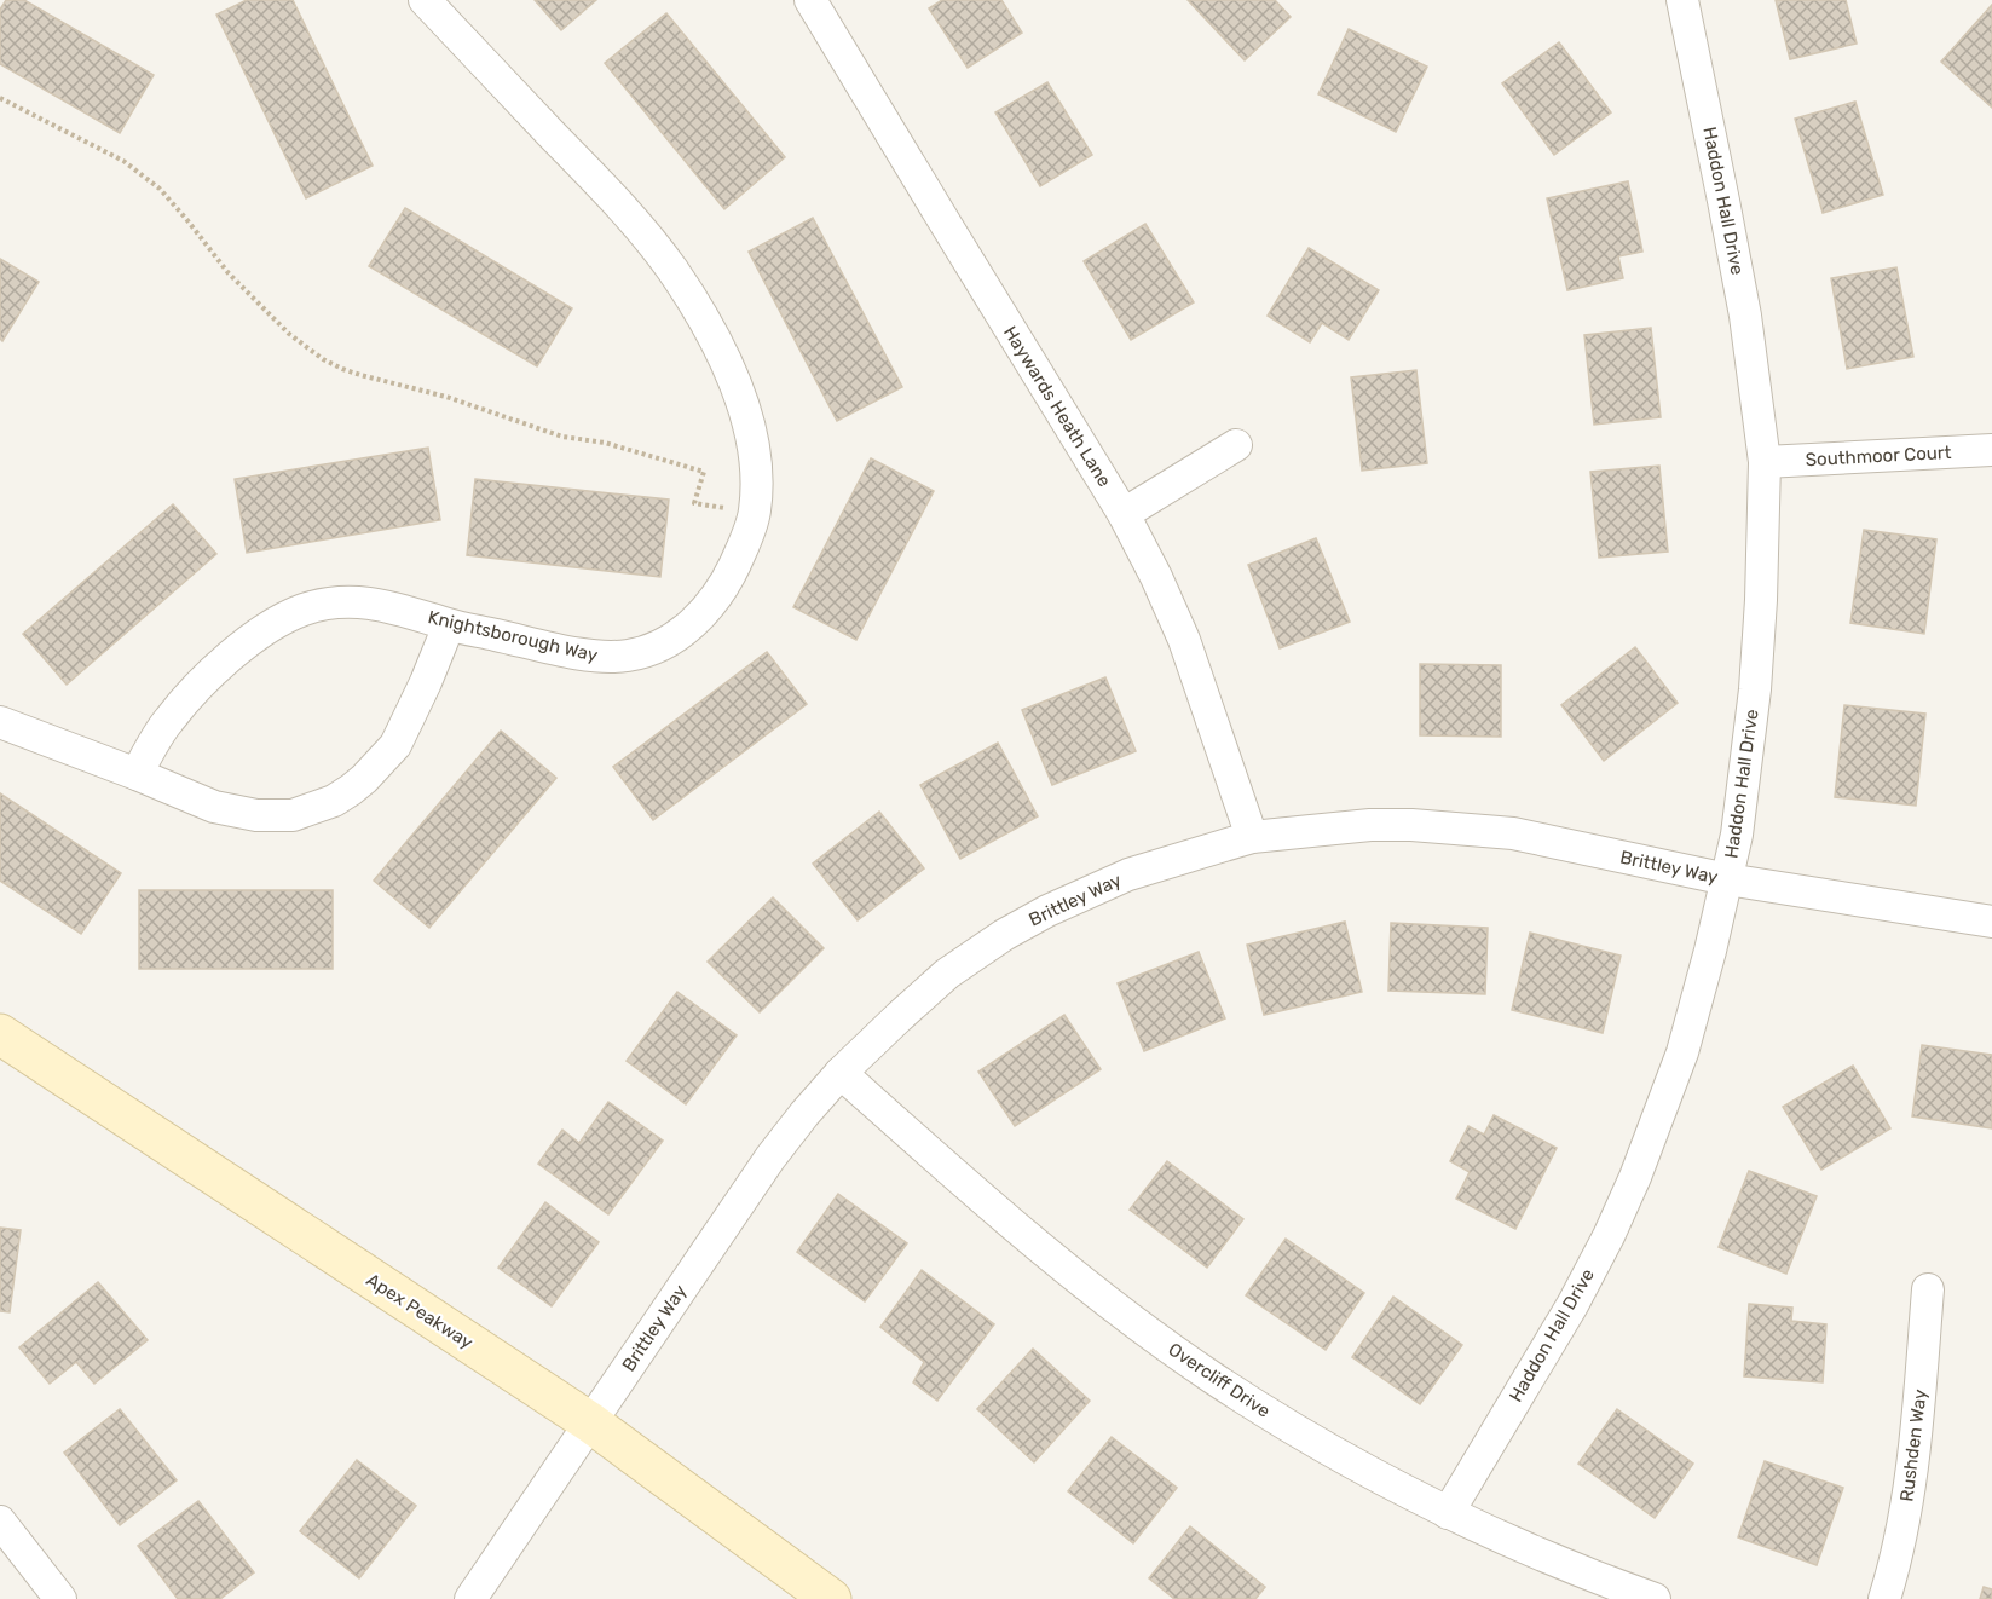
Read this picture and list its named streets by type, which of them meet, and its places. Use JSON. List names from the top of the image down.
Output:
{
  "streets": {
    "main road": ["Apex Peakway"],
    "street": [
      "Haddon Hall Drive",
      "Haywards Heath Lane",
      "Southmoor Court",
      "Knightsborough Way",
      "Brittley Way",
      "Overcliff Drive",
      "Rushden Way"
    ]
  },
  "crossings": [
    ["Haddon Hall Drive", "Southmoor Court"],
    ["Haddon Hall Drive", "Brittley Way"],
    ["Haddon Hall Drive", "Overcliff Drive"],
    ["Haywards Heath Lane", "Brittley Way"],
    ["Brittley Way", "Apex Peakway"],
    ["Brittley Way", "Overcliff Drive"]
  ]
}
